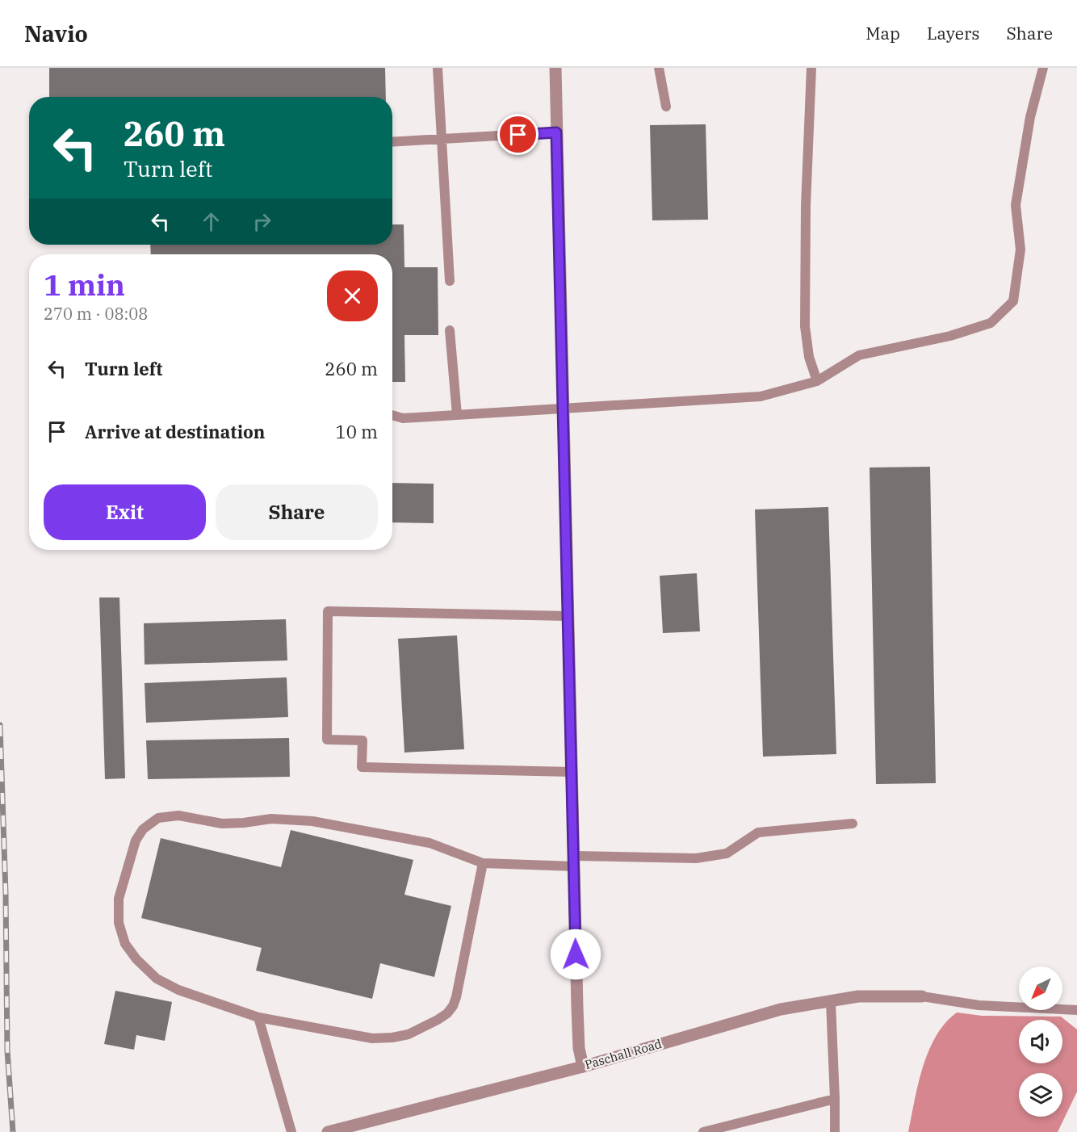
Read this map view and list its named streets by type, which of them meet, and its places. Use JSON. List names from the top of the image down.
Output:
{
  "streets": {
    "street": ["Paschall Road"]
  },
  "north": "bottom left",
  "page": {
    "header": "Navio",
    "nav": ["Map", "Layers", "Share"],
    "turn": ["260 m", "Turn left"],
    "heading": ["1 min", "270 m · 08:08"],
    "list": [
      {
        "name": "Turn left",
        "value": "260 m"
      },
      {
        "name": "Arrive at destination",
        "value": "10 m"
      }
    ],
    "buttons": ["Exit", "Share"]
  }
}
